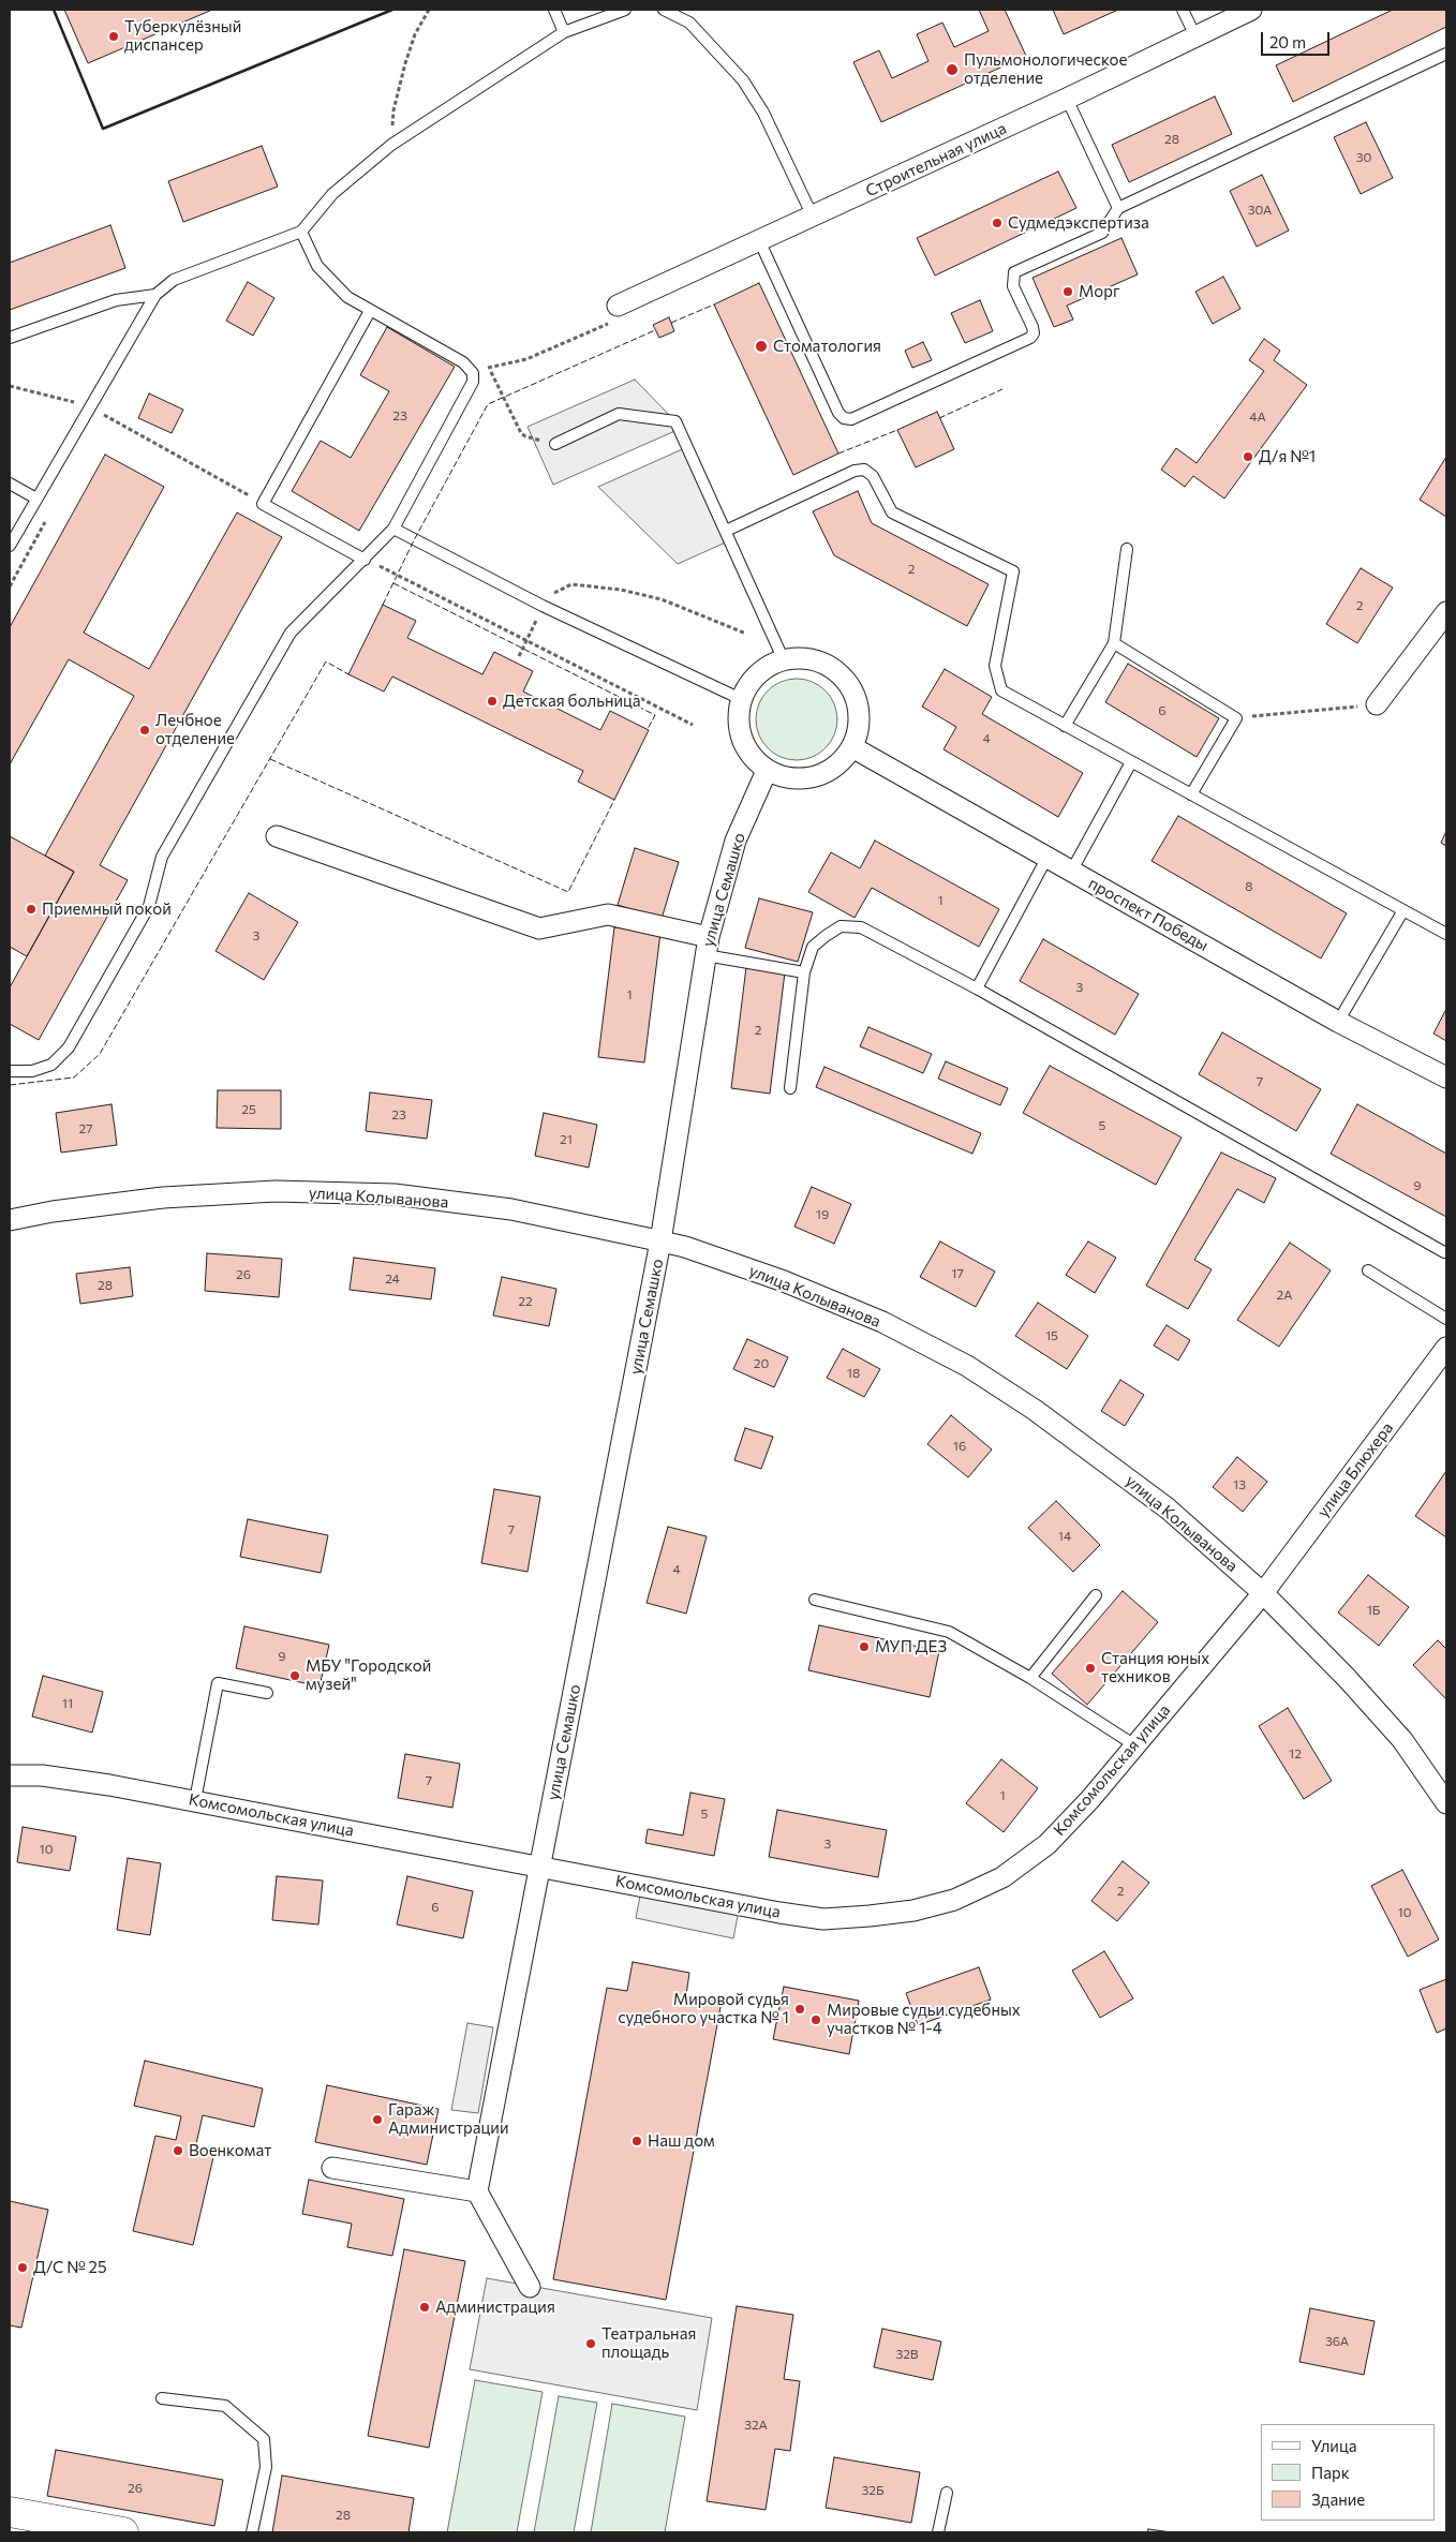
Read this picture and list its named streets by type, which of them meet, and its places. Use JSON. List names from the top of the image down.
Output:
{
  "streets": {
    "street": [
      "Строительная улица",
      "улица Семашко",
      "проспект Победы",
      "улица Колыванова",
      "улица Блюхера",
      "Комсомольская улица"
    ]
  },
  "crossings": [
    ["улица Семашко", "проспект Победы"],
    ["улица Семашко", "улица Колыванова"],
    ["улица Семашко", "Комсомольская улица"],
    ["улица Колыванова", "улица Блюхера"],
    ["улица Колыванова", "Комсомольская улица"],
    ["улица Блюхера", "Комсомольская улица"]
  ],
  "places": [
    "Туберкулёзный диспансер",
    "Пульмонологическое отделение",
    "Судмедэкспертиза",
    "Морг",
    "Стоматология",
    "Д/я №1",
    "Детская больница",
    "Лечбное отделение",
    "Приемный покой",
    "МУП ДЕЗ",
    "Станция юных техников",
    "МБУ \"Городской музей\"",
    "Мировой судья судебного участка № 1",
    "Мировые судьи судебных участков № 1-4",
    "Гараж Администрации",
    "Наш дом",
    "Военкомат",
    "Д/С № 25",
    "Администрация",
    "Театральная площадь"
  ],
  "house_numbers": [
    "28",
    "30",
    "30А",
    "23",
    "4А",
    "2",
    "2",
    "6",
    "4",
    "8",
    "1",
    "3",
    "3",
    "1",
    "2",
    "7",
    "25",
    "23",
    "5",
    "27",
    "21",
    "9",
    "19",
    "17",
    "26",
    "24",
    "28",
    "2А",
    "22",
    "15",
    "20",
    "18",
    "16",
    "13",
    "7",
    "14",
    "4",
    "1Б",
    "9",
    "11",
    "12",
    "7",
    "1",
    "5",
    "3",
    "10",
    "2",
    "6",
    "10",
    "36А",
    "32В",
    "32А",
    "26",
    "32Б",
    "28"
  ],
  "legend": ["Улица", "Парк", "Здание"],
  "scale_bar": "20 m"
}
